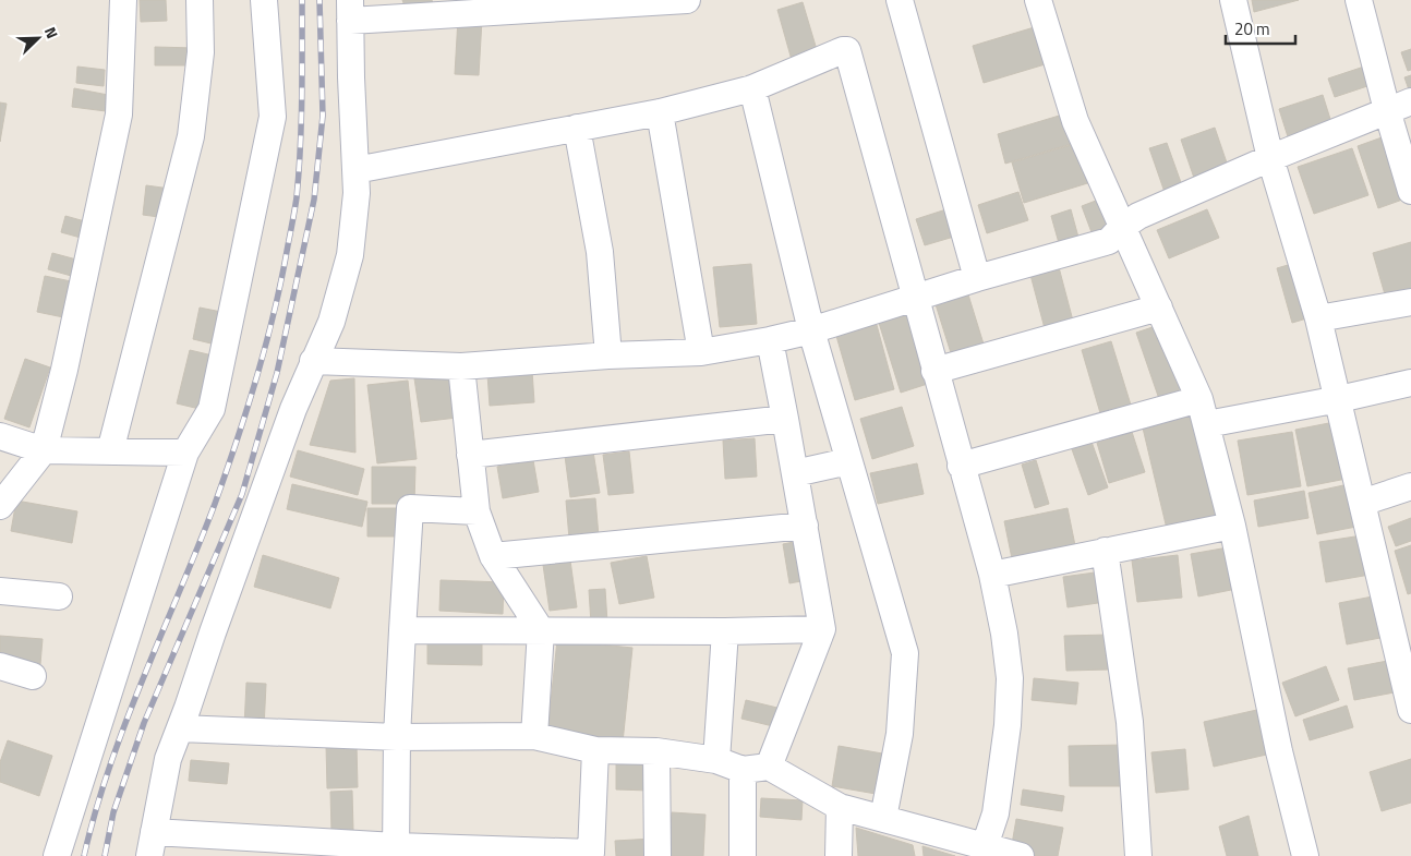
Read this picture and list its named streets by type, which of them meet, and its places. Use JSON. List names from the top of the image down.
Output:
{
  "scale_bar": "20 m",
  "north": "top right"
}
